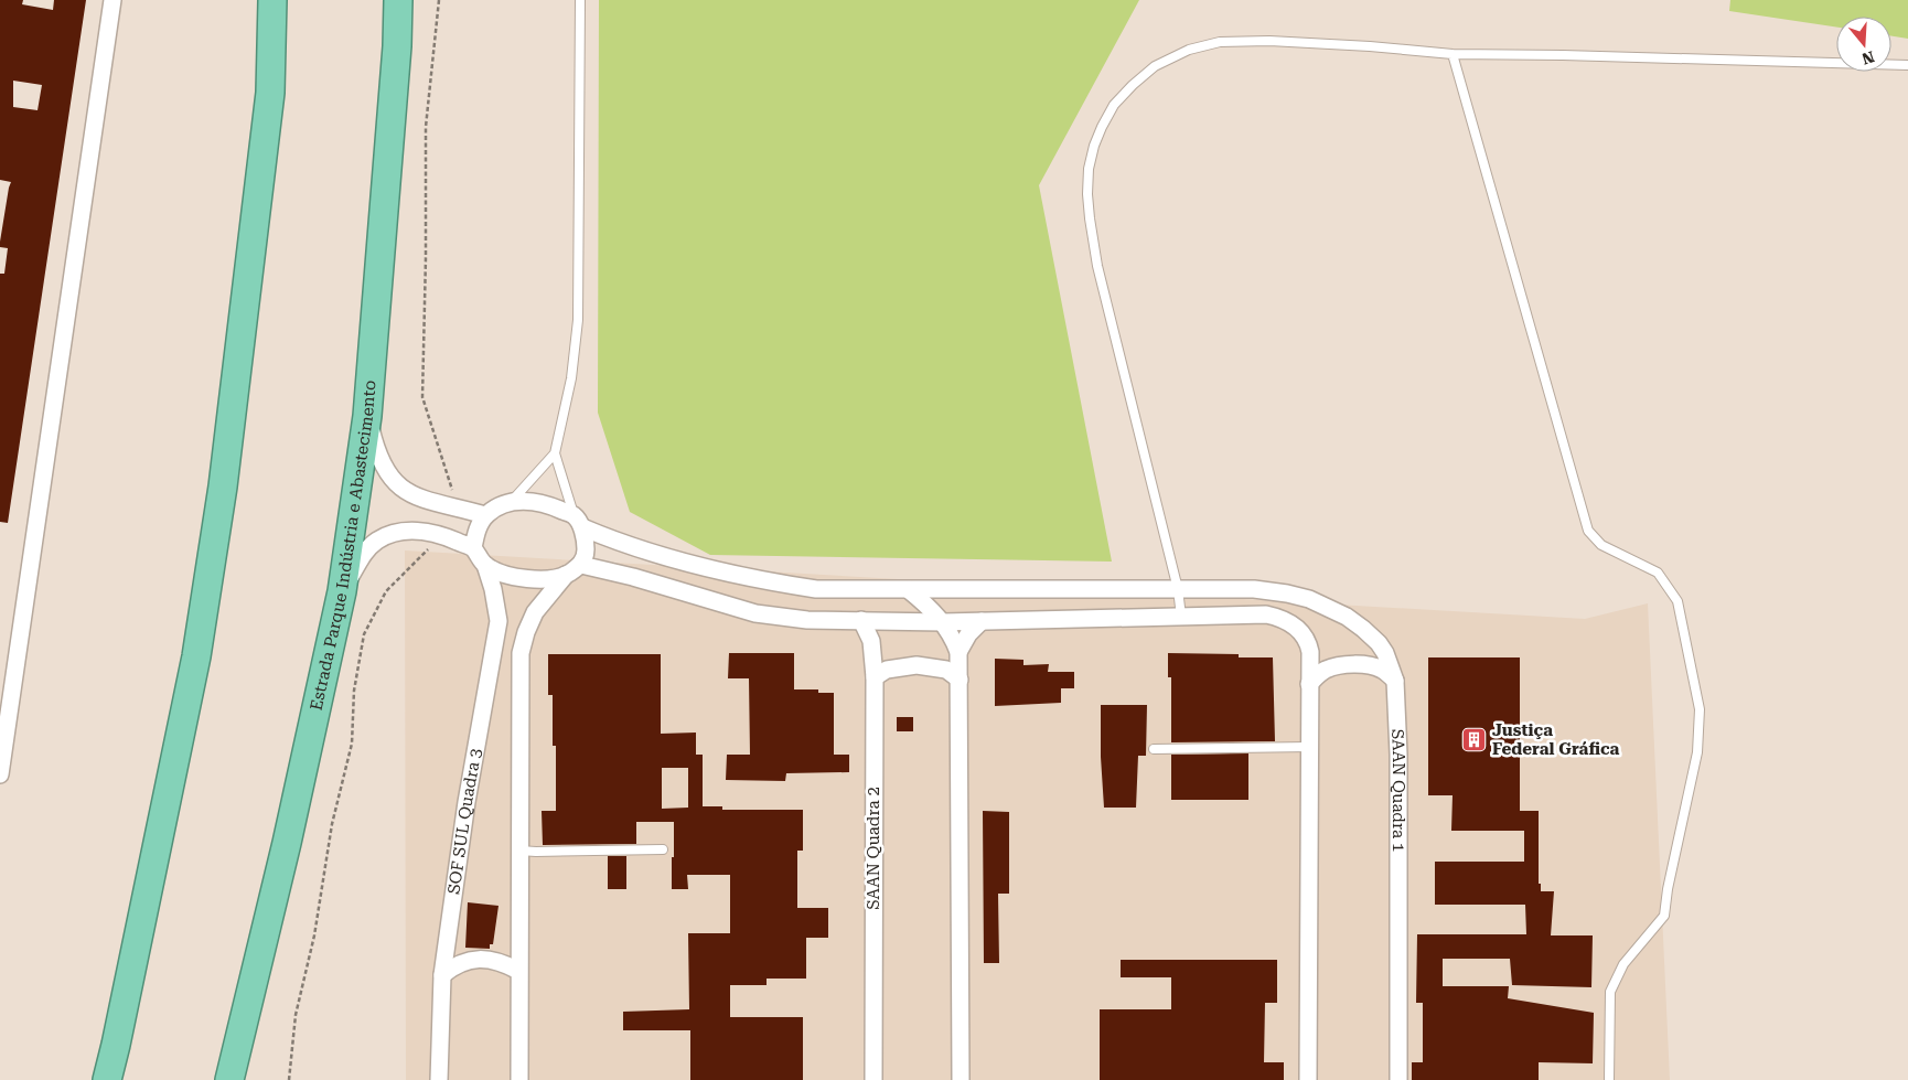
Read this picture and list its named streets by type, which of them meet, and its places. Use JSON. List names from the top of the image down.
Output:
{
  "streets": {
    "highway": ["Estrada Parque Indústria e Abastecimento"],
    "street": ["SAAN Quadra 1", "SOF SUL Quadra 3", "SAAN Quadra 2"]
  },
  "crossings": [
    ["SAAN Quadra 1", "SOF SUL Quadra 3"]
  ],
  "places": {
    "building": ["Justiça Federal Gráfica"]
  },
  "north": "bottom"
}
